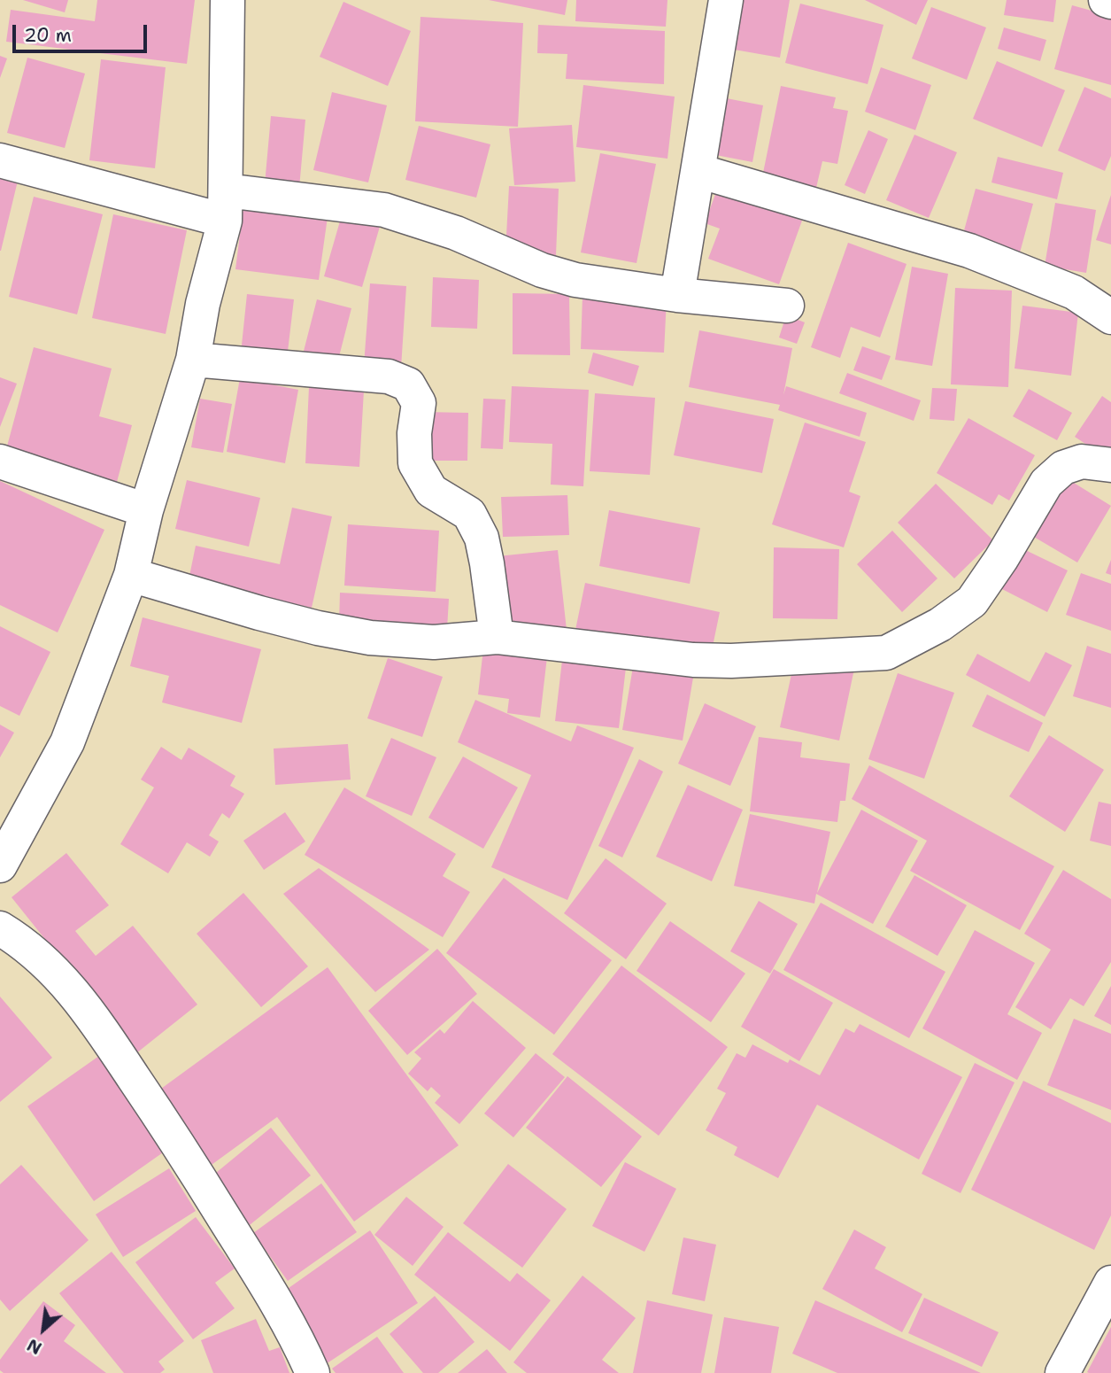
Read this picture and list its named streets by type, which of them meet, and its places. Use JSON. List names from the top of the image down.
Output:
{
  "scale_bar": "20 m",
  "north": "bottom left"
}
